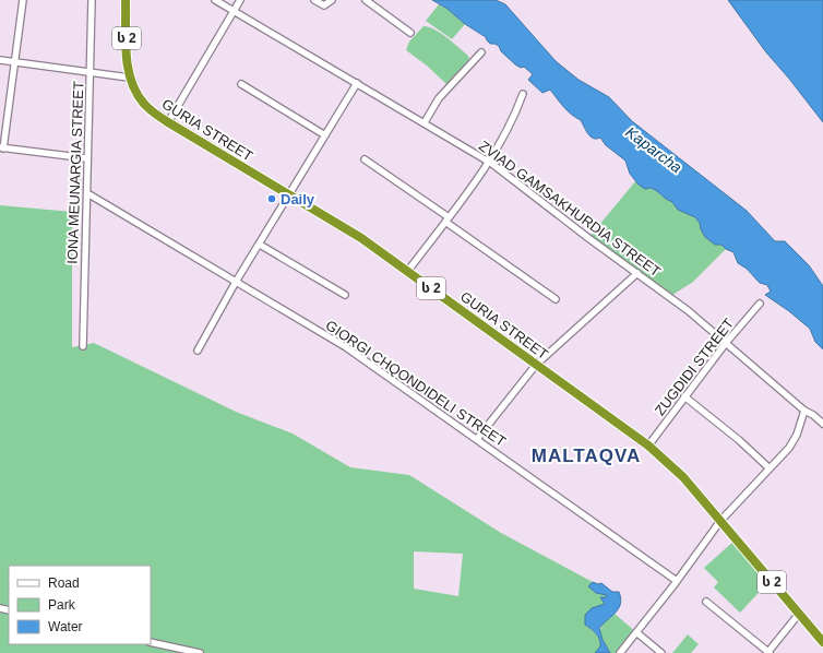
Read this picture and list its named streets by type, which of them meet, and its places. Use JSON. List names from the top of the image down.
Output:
{
  "streets": {
    "highway": ["ს 2", "GURIA STREET"],
    "street": [
      "IONA MEUNARGIA STREET",
      "ZVIAD GAMSAKHURDIA STREET",
      "ZUGDIDI STREET",
      "GIORGI CHQONDIDELI STREET"
    ]
  },
  "crossings": [
    ["GURIA STREET", "ZUGDIDI STREET"],
    ["IONA MEUNARGIA STREET", "GIORGI CHQONDIDELI STREET"],
    ["ZVIAD GAMSAKHURDIA STREET", "ZUGDIDI STREET"]
  ],
  "districts": ["MALTAQVA"],
  "water": ["Kaparcha"],
  "places": ["Daily"],
  "legend": ["Road", "Park", "Water"]
}
